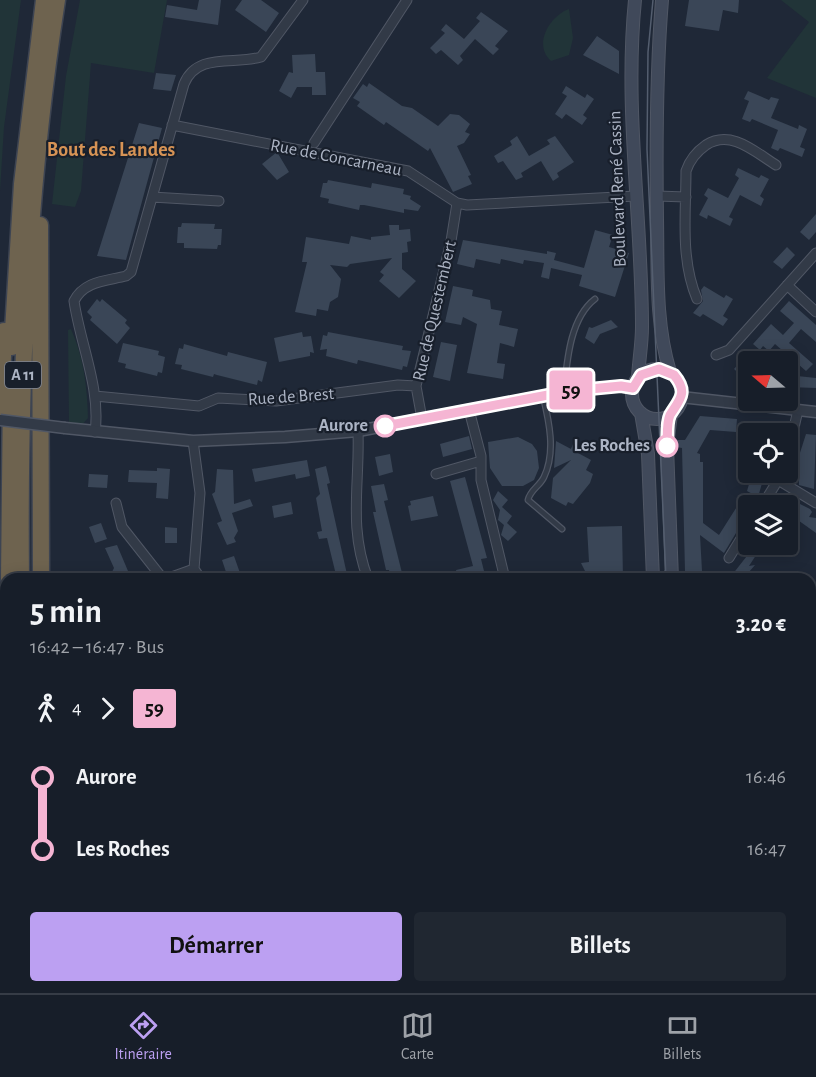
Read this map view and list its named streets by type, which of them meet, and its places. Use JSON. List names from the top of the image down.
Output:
{
  "streets": {
    "highway": ["A 11"],
    "main road": ["Boulevard René Cassin"],
    "street": ["Rue de Concarneau", "Rue de Questembert", "Rue de Brest"]
  },
  "crossings": [
    ["Rue de Concarneau", "Boulevard René Cassin"],
    ["Rue de Concarneau", "Rue de Questembert"],
    ["Rue de Questembert", "Rue de Brest"]
  ],
  "districts": ["Bout des Landes"],
  "places": ["Aurore", "Les Roches"],
  "lines": ["bus line 59"],
  "north": "left",
  "page": {
    "on_map": "59",
    "heading": ["5 min", "16:42 – 16:47 · Bus", "3.20 €"],
    "legs": ["4", "59"],
    "list": [
      {
        "name": "Aurore",
        "value": "16:46"
      },
      {
        "name": "Les Roches",
        "value": "16:47"
      }
    ],
    "buttons": ["Démarrer", "Billets"],
    "tabs": ["Itinéraire", "Carte", "Billets"]
  }
}
